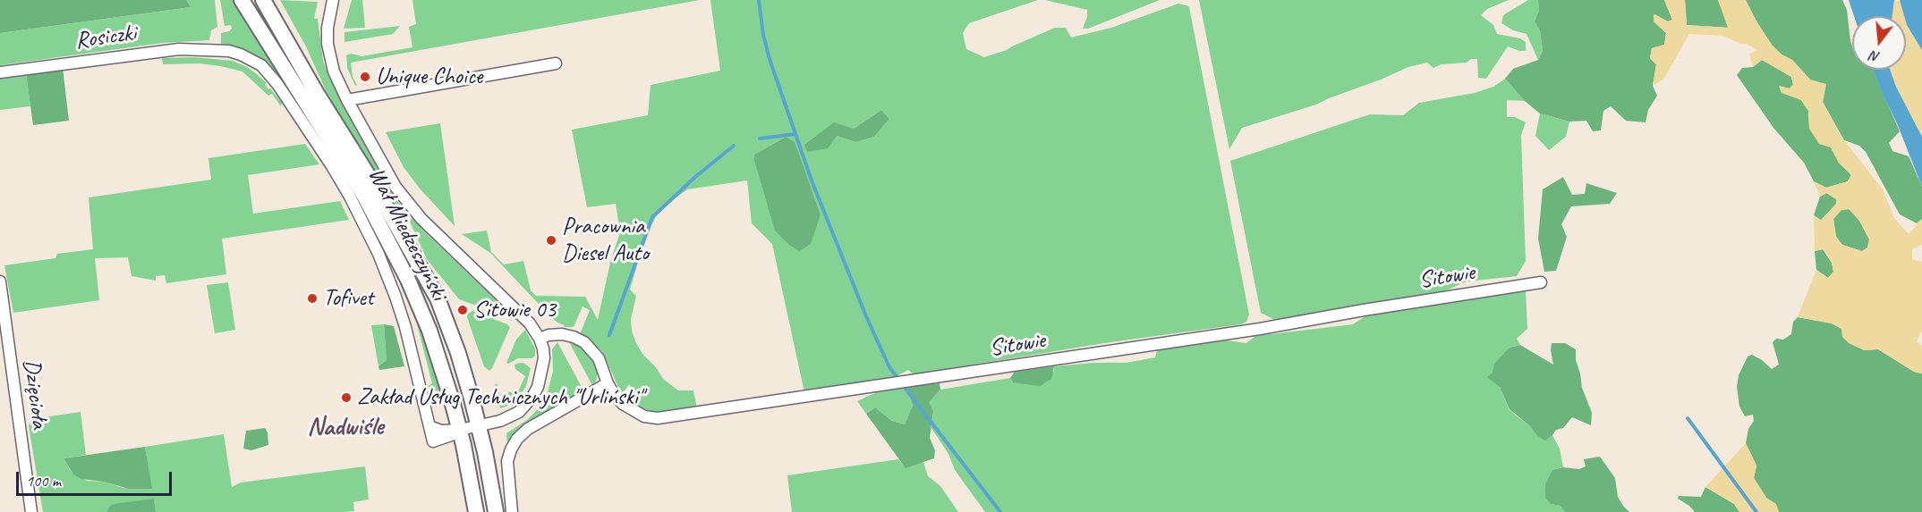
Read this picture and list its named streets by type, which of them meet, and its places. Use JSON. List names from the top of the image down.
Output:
{
  "streets": {
    "main road": ["Wał Miedzeszyński"],
    "street": ["Rosiczki", "Sitowie", "Dzięcioła"]
  },
  "crossings": [
    ["Rosiczki", "Wał Miedzeszyński"]
  ],
  "districts": ["Nadwiśle"],
  "places": [
    "Unique Choice",
    "Pracownia Diesel Auto",
    "Tofivet",
    "Sitowie 03",
    "Zakład Usług Technicznych \"Urliński\""
  ],
  "scale_bar": "100 m",
  "north": "bottom"
}
